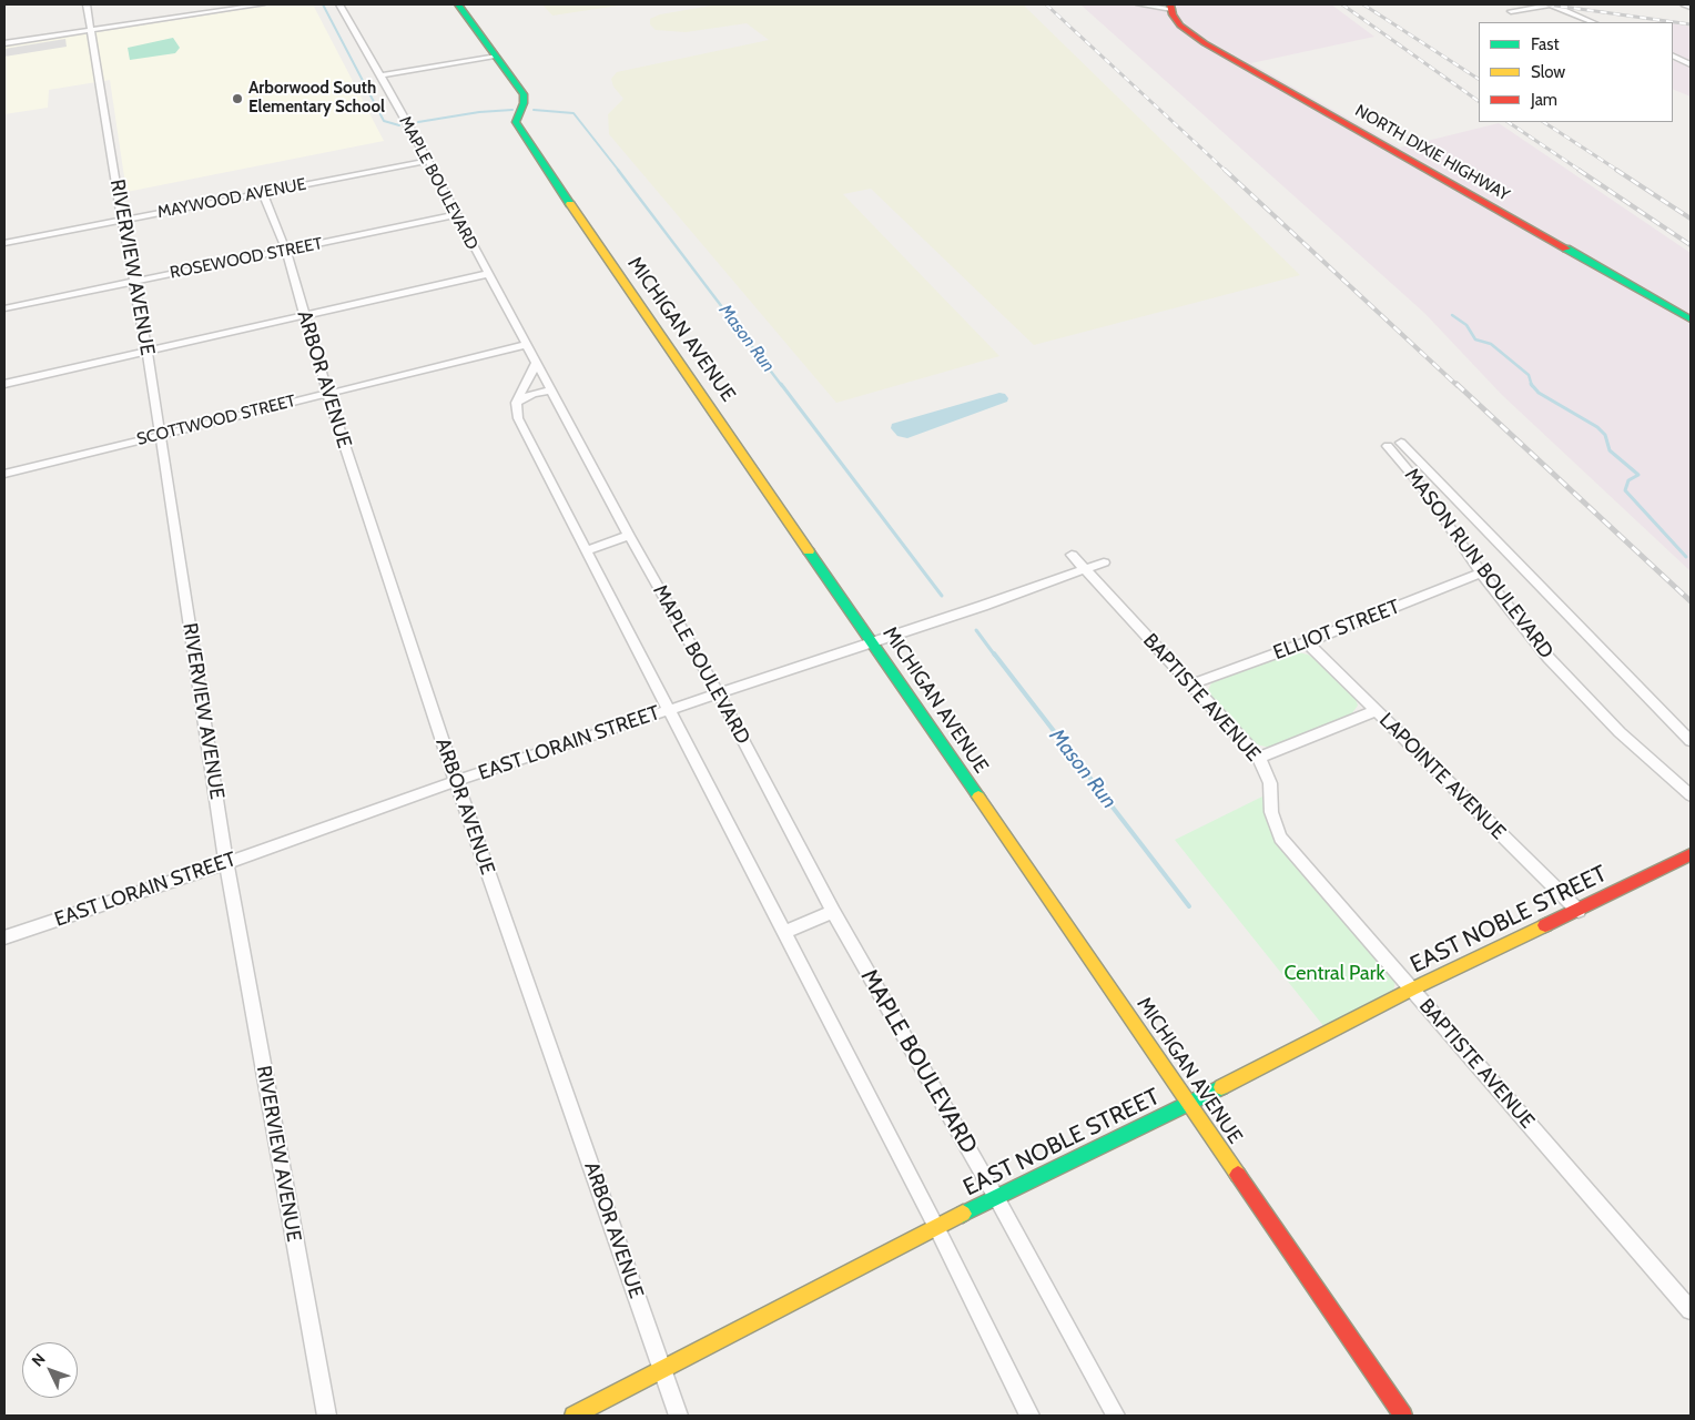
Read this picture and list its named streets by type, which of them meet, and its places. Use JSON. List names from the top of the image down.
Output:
{
  "streets": {
    "street": [
      "NORTH DIXIE HIGHWAY",
      "MAPLE BOULEVARD",
      "MAYWOOD AVENUE",
      "ROSEWOOD STREET",
      "RIVERVIEW AVENUE",
      "MICHIGAN AVENUE",
      "ARBOR AVENUE",
      "SCOTTWOOD STREET",
      "MASON RUN BOULEVARD",
      "ELLIOT STREET",
      "BAPTISTE AVENUE",
      "EAST LORAIN STREET",
      "LAPOINTE AVENUE",
      "EAST NOBLE STREET"
    ]
  },
  "crossings": [
    ["MAPLE BOULEVARD", "MAYWOOD AVENUE"],
    ["MAPLE BOULEVARD", "ROSEWOOD STREET"],
    ["MAPLE BOULEVARD", "SCOTTWOOD STREET"],
    ["MAPLE BOULEVARD", "EAST LORAIN STREET"],
    ["MAPLE BOULEVARD", "EAST NOBLE STREET"],
    ["MAYWOOD AVENUE", "RIVERVIEW AVENUE"],
    ["MAYWOOD AVENUE", "ARBOR AVENUE"],
    ["ROSEWOOD STREET", "RIVERVIEW AVENUE"],
    ["ROSEWOOD STREET", "ARBOR AVENUE"],
    ["RIVERVIEW AVENUE", "SCOTTWOOD STREET"],
    ["RIVERVIEW AVENUE", "EAST LORAIN STREET"],
    ["MICHIGAN AVENUE", "EAST LORAIN STREET"],
    ["MICHIGAN AVENUE", "EAST NOBLE STREET"],
    ["ARBOR AVENUE", "SCOTTWOOD STREET"],
    ["ARBOR AVENUE", "EAST LORAIN STREET"],
    ["ARBOR AVENUE", "EAST NOBLE STREET"],
    ["MASON RUN BOULEVARD", "ELLIOT STREET"],
    ["ELLIOT STREET", "BAPTISTE AVENUE"],
    ["ELLIOT STREET", "LAPOINTE AVENUE"],
    ["BAPTISTE AVENUE", "EAST LORAIN STREET"],
    ["BAPTISTE AVENUE", "EAST NOBLE STREET"],
    ["LAPOINTE AVENUE", "EAST NOBLE STREET"]
  ],
  "water": ["Mason Run"],
  "parks": ["Central Park"],
  "places": ["Arborwood South Elementary School"],
  "legend": ["Fast", "Slow", "Jam"],
  "north": "top left"
}
